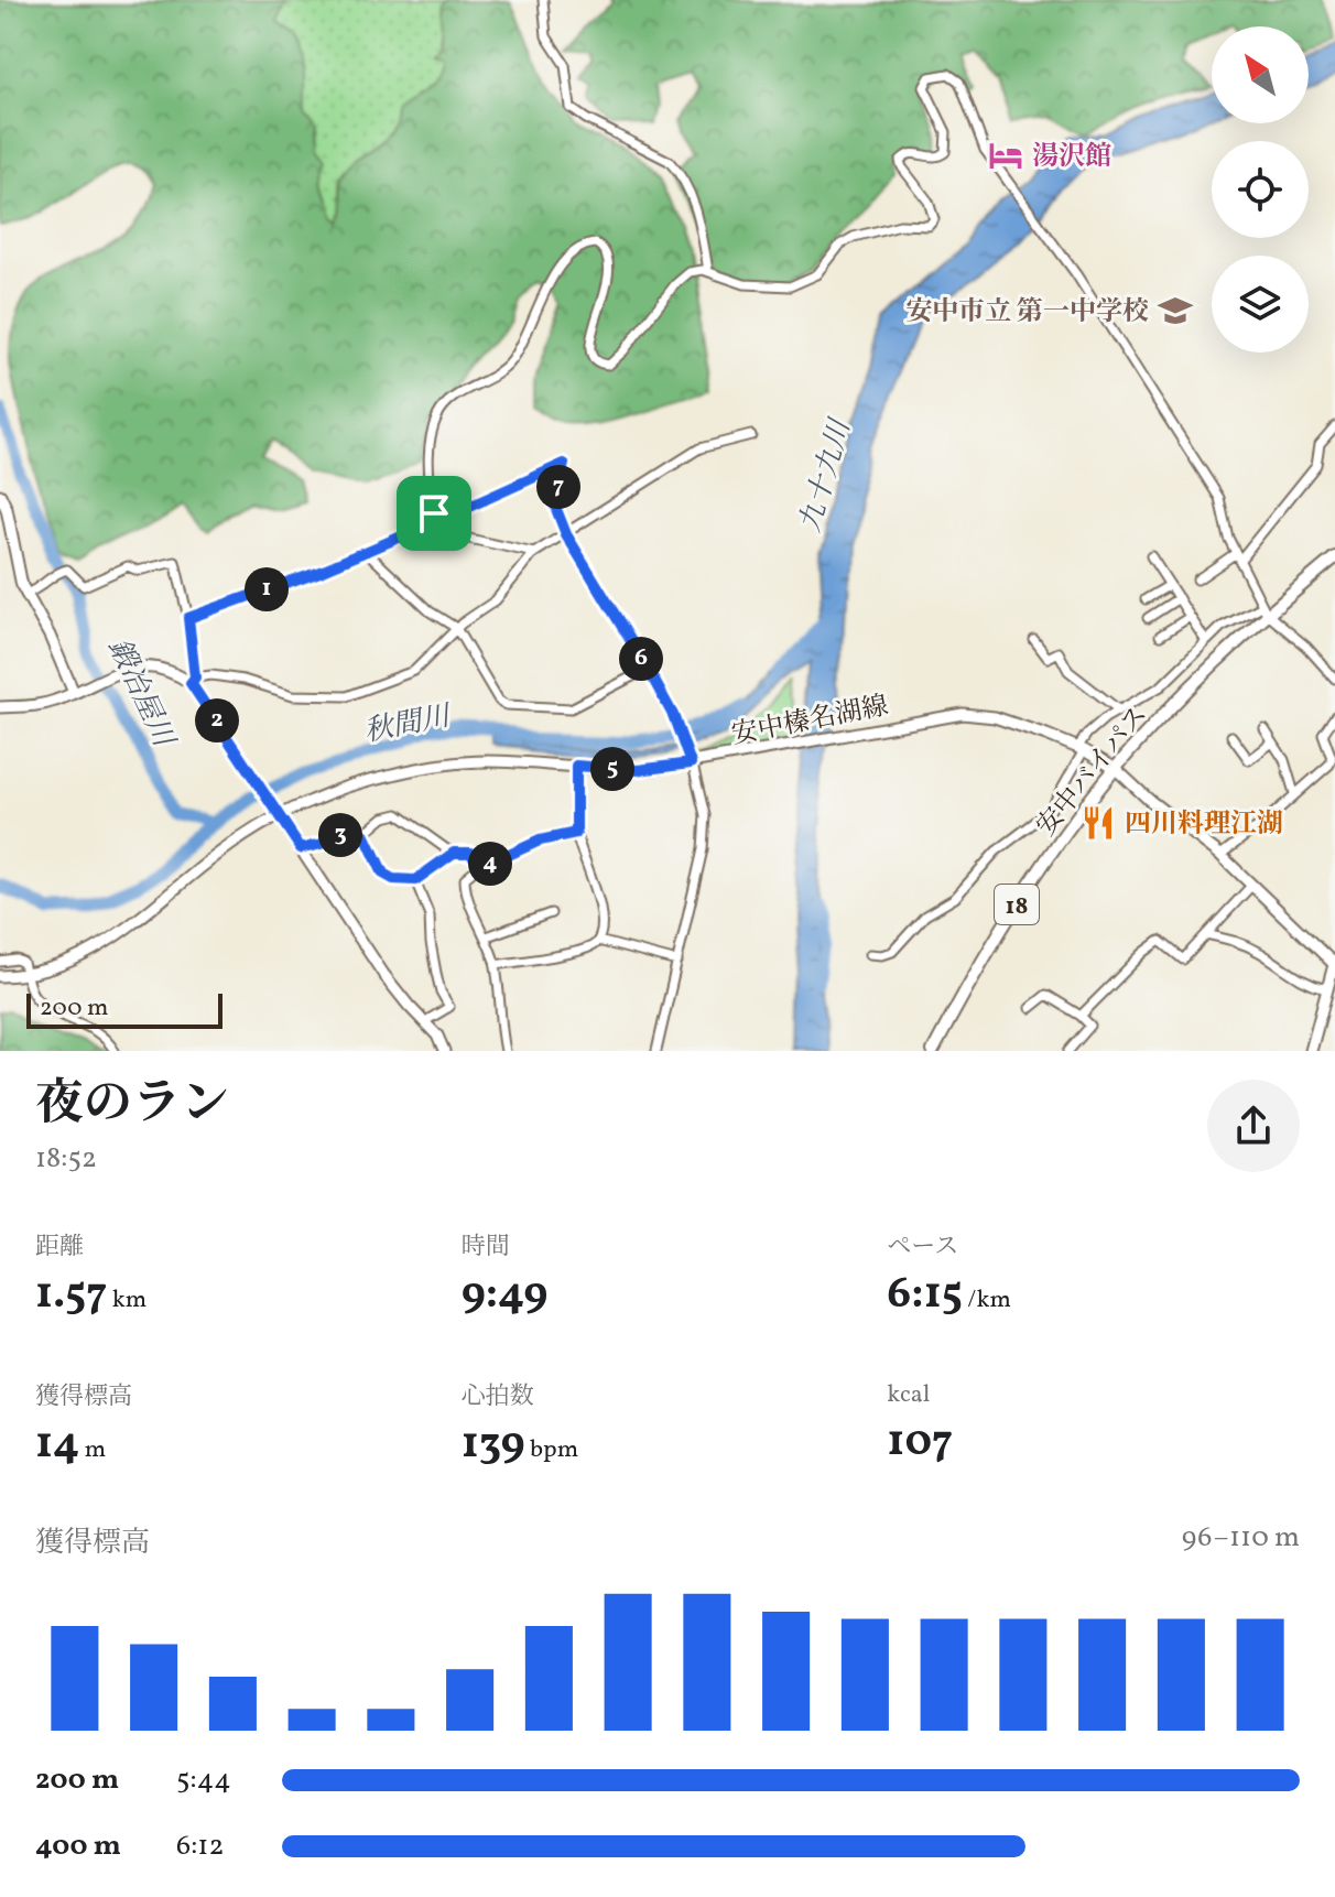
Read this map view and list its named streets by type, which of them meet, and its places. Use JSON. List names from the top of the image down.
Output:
{
  "streets": {
    "highway": ["安中バイパス", "18"],
    "main road": ["安中榛名湖線"]
  },
  "crossings": [
    ["安中榛名湖線", "安中バイパス"]
  ],
  "water": ["九十九川", "鍛冶屋川", "秋間川"],
  "places": {
    "hotel": ["湯沢館"],
    "school or university": ["安中市立 第一中学校"],
    "restaurant": ["四川料理江湖"]
  },
  "scale_bar": "200 m",
  "north": "top left",
  "page": {
    "pins": [
      "7",
      "1",
      "6",
      "2",
      "5",
      "3",
      "4"
    ],
    "scale": "200 m",
    "heading": ["夜のラン", "18:52"],
    "stats": [
      ["距離", "1.57 km"],
      ["時間", "9:49"],
      ["ペース", "6:15 /km"],
      ["獲得標高", "14 m"],
      ["心拍数", "139 bpm"],
      ["kcal", "107"]
    ],
    "chart": ["獲得標高", "96–110 m"],
    "list": [
      {
        "name": "200 m",
        "note": "5:44"
      },
      {
        "name": "400 m",
        "note": "6:12"
      }
    ]
  }
}
